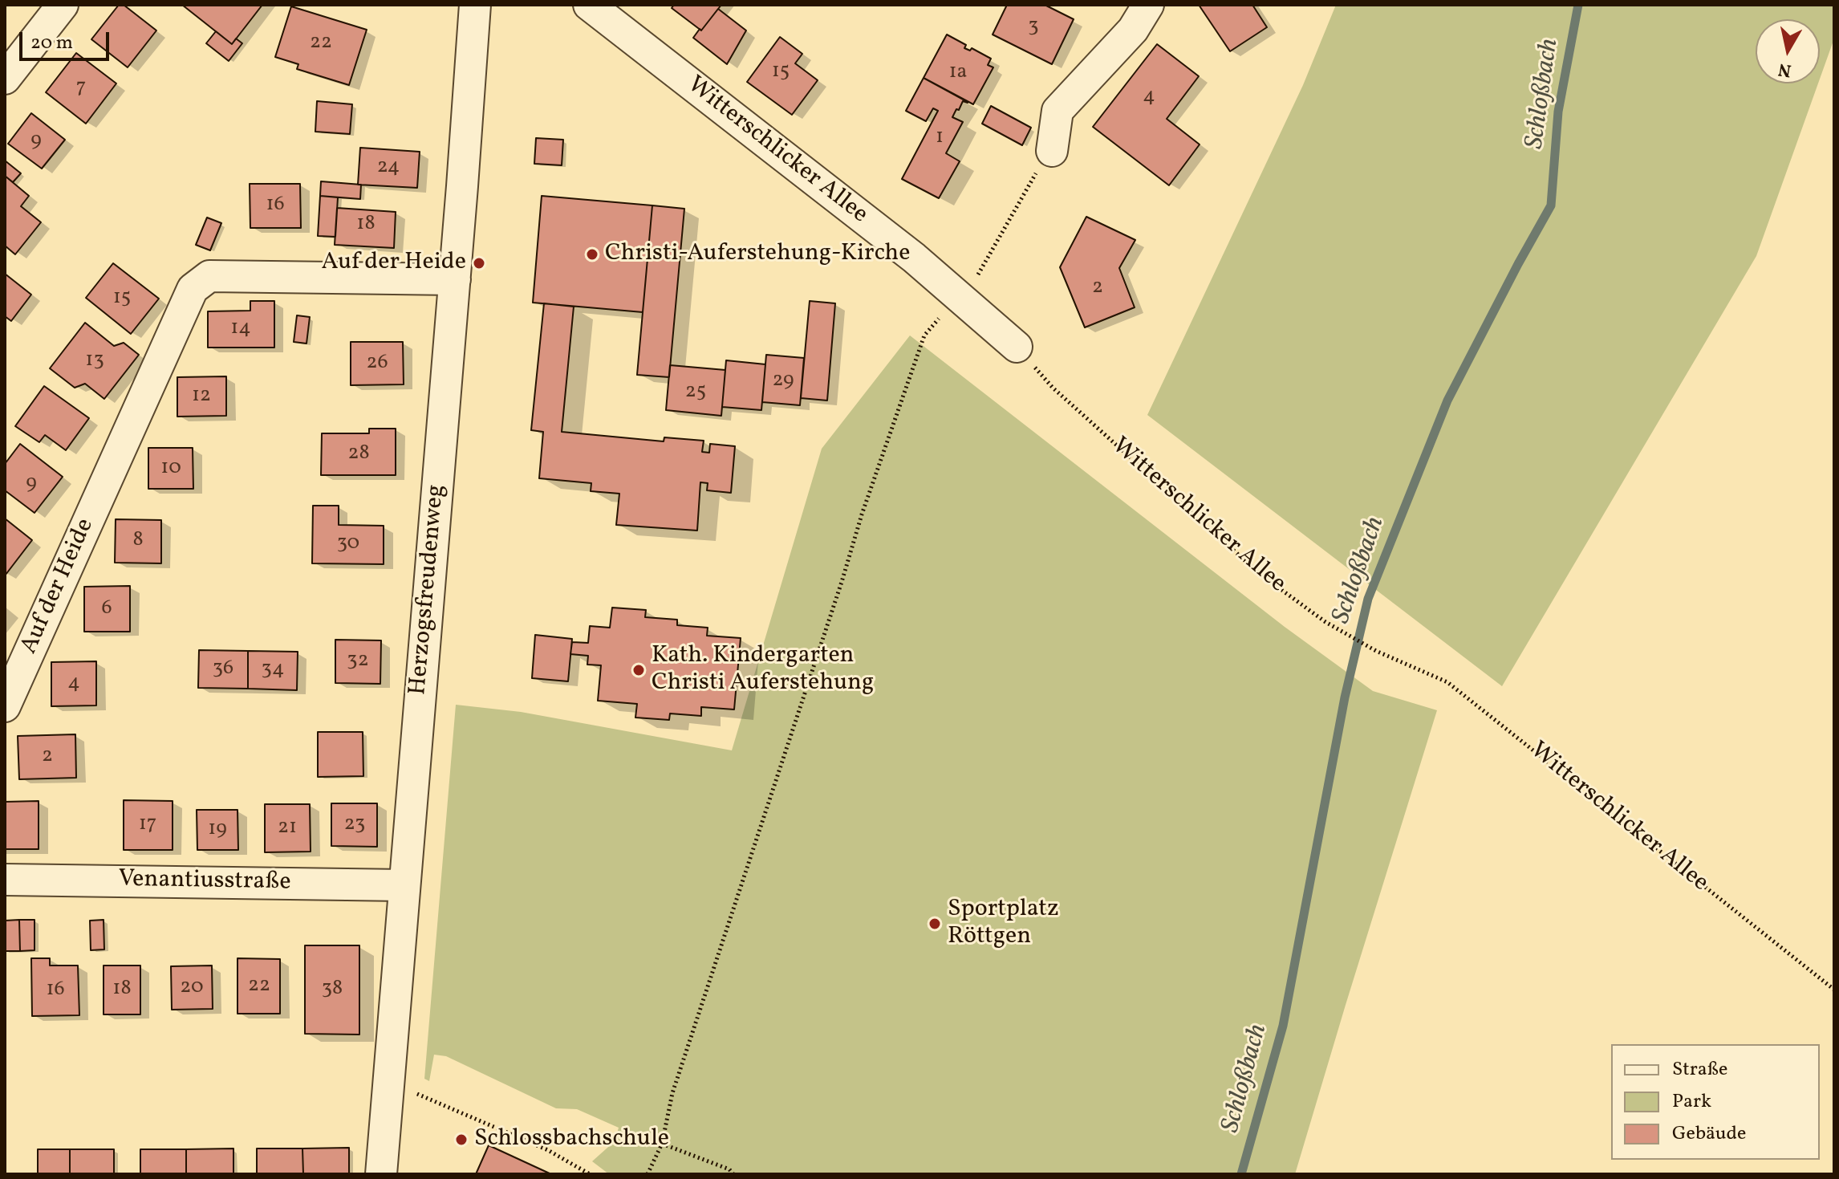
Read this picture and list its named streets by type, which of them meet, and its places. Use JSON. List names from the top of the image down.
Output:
{
  "streets": {
    "street": [
      "Witterschlicker Allee",
      "Auf der Heide",
      "Herzogsfreudenweg",
      "Venantiusstraße"
    ]
  },
  "crossings": [
    ["Auf der Heide", "Herzogsfreudenweg"],
    ["Herzogsfreudenweg", "Venantiusstraße"]
  ],
  "water": ["Schloßbach"],
  "places": [
    "Christi-Auferstehung-Kirche",
    "Auf der Heide",
    "Kath. Kindergarten Christi Auferstehung",
    "Sportplatz Röttgen",
    "Schlossbachschule"
  ],
  "house_numbers": [
    "3",
    "22",
    "15",
    "1a",
    "7",
    "4",
    "1",
    "9",
    "24",
    "16",
    "18",
    "2",
    "15",
    "14",
    "13",
    "26",
    "29",
    "25",
    "12",
    "28",
    "10",
    "9",
    "8",
    "30",
    "6",
    "32",
    "36",
    "34",
    "4",
    "2",
    "17",
    "23",
    "21",
    "19",
    "22",
    "20",
    "18",
    "38",
    "16"
  ],
  "legend": ["Straße", "Park", "Gebäude"],
  "scale_bar": "20 m",
  "north": "bottom"
}
